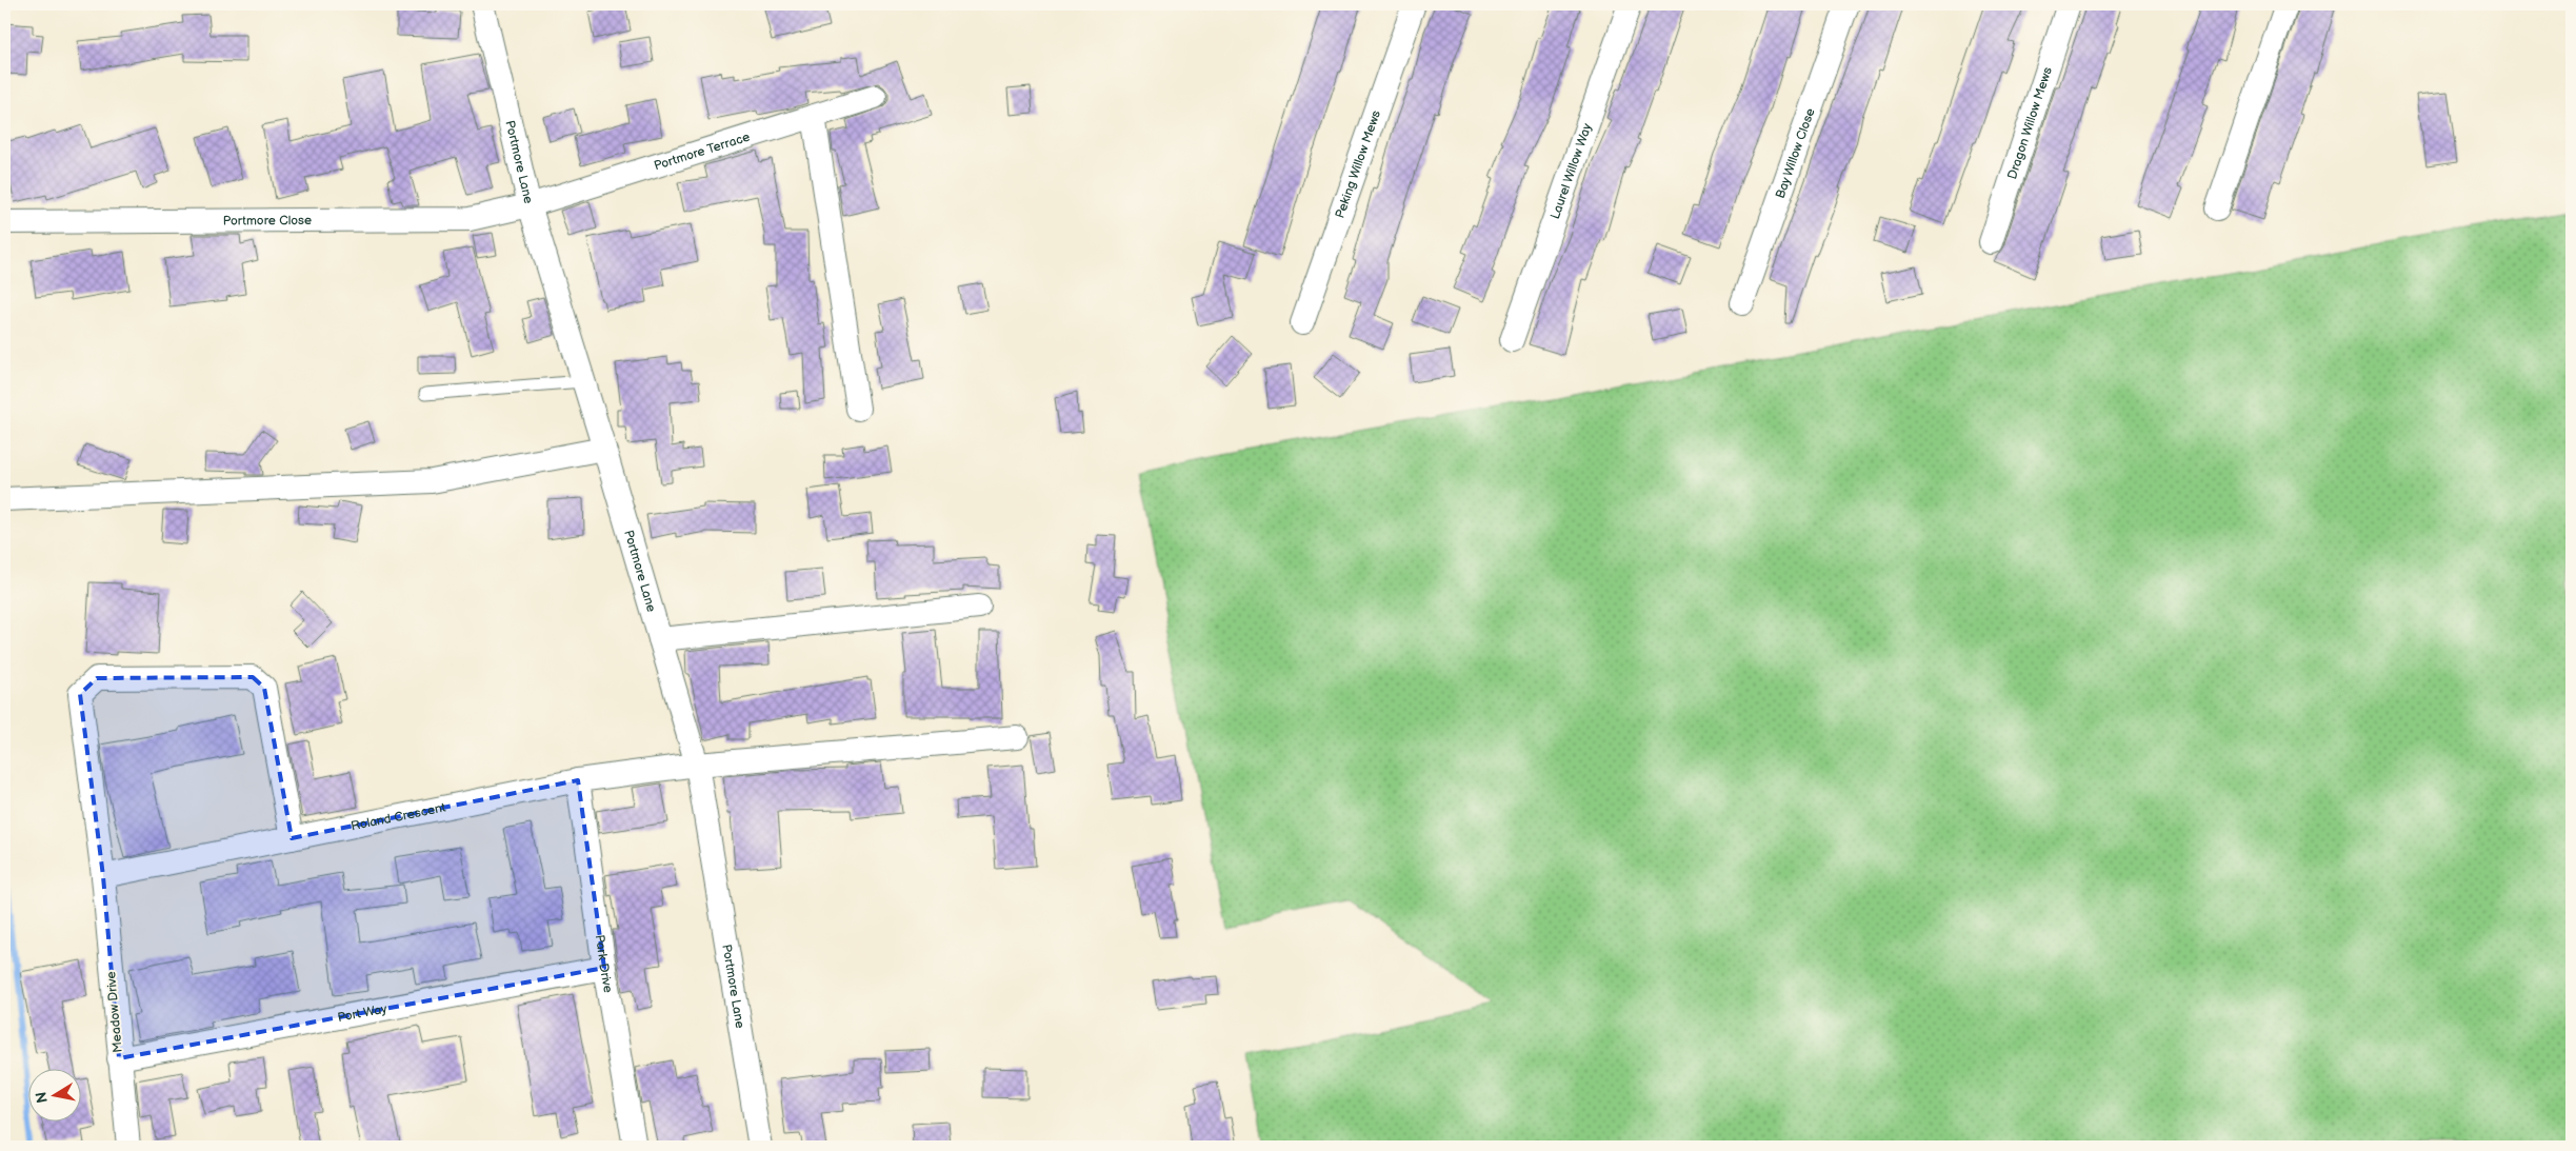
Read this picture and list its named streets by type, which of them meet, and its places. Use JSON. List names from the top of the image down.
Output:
{
  "streets": {
    "street": [
      "Dragon Willow Mews",
      "Portmore Terrace",
      "Bay Willow Close",
      "Portmore Lane",
      "Peking Willow Mews",
      "Laurel Willow Way",
      "Portmore Close",
      "Roland Crescent",
      "Park Drive",
      "Meadow Drive",
      "Port Way"
    ]
  },
  "crossings": [
    ["Portmore Terrace", "Portmore Lane"],
    ["Portmore Terrace", "Portmore Close"],
    ["Portmore Lane", "Portmore Close"],
    ["Portmore Lane", "Roland Crescent"],
    ["Roland Crescent", "Park Drive"],
    ["Roland Crescent", "Meadow Drive"],
    ["Park Drive", "Port Way"],
    ["Meadow Drive", "Port Way"]
  ],
  "north": "left"
}
